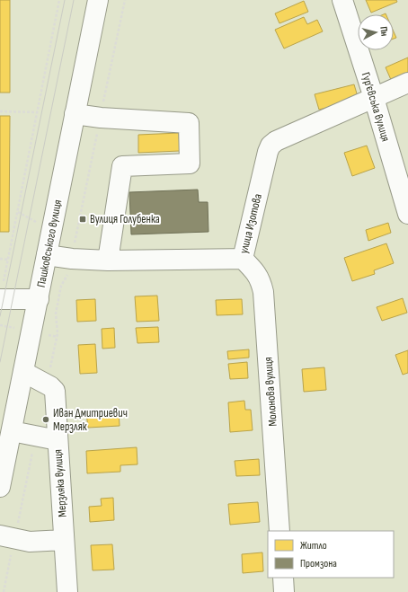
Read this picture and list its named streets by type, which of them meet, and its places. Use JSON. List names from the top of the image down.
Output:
{
  "streets": {
    "main road": [
      "Гур’євська вулиця",
      "улица Изотова",
      "Пашковського вулиця",
      "Молонова вулиця",
      "Мерзляка вулиця"
    ]
  },
  "crossings": [
    ["Гур’євська вулиця", "улица Изотова"],
    ["улица Изотова", "Пашковського вулиця"],
    ["улица Изотова", "Молонова вулиця"],
    ["Пашковського вулиця", "Мерзляка вулиця"]
  ],
  "places": {
    "transit": ["Вулиця Голубенка"],
    "other": ["Иван Дмитриевич Мерзляк"]
  },
  "legend": ["Житло", "Промзона"],
  "north": "right"
}
